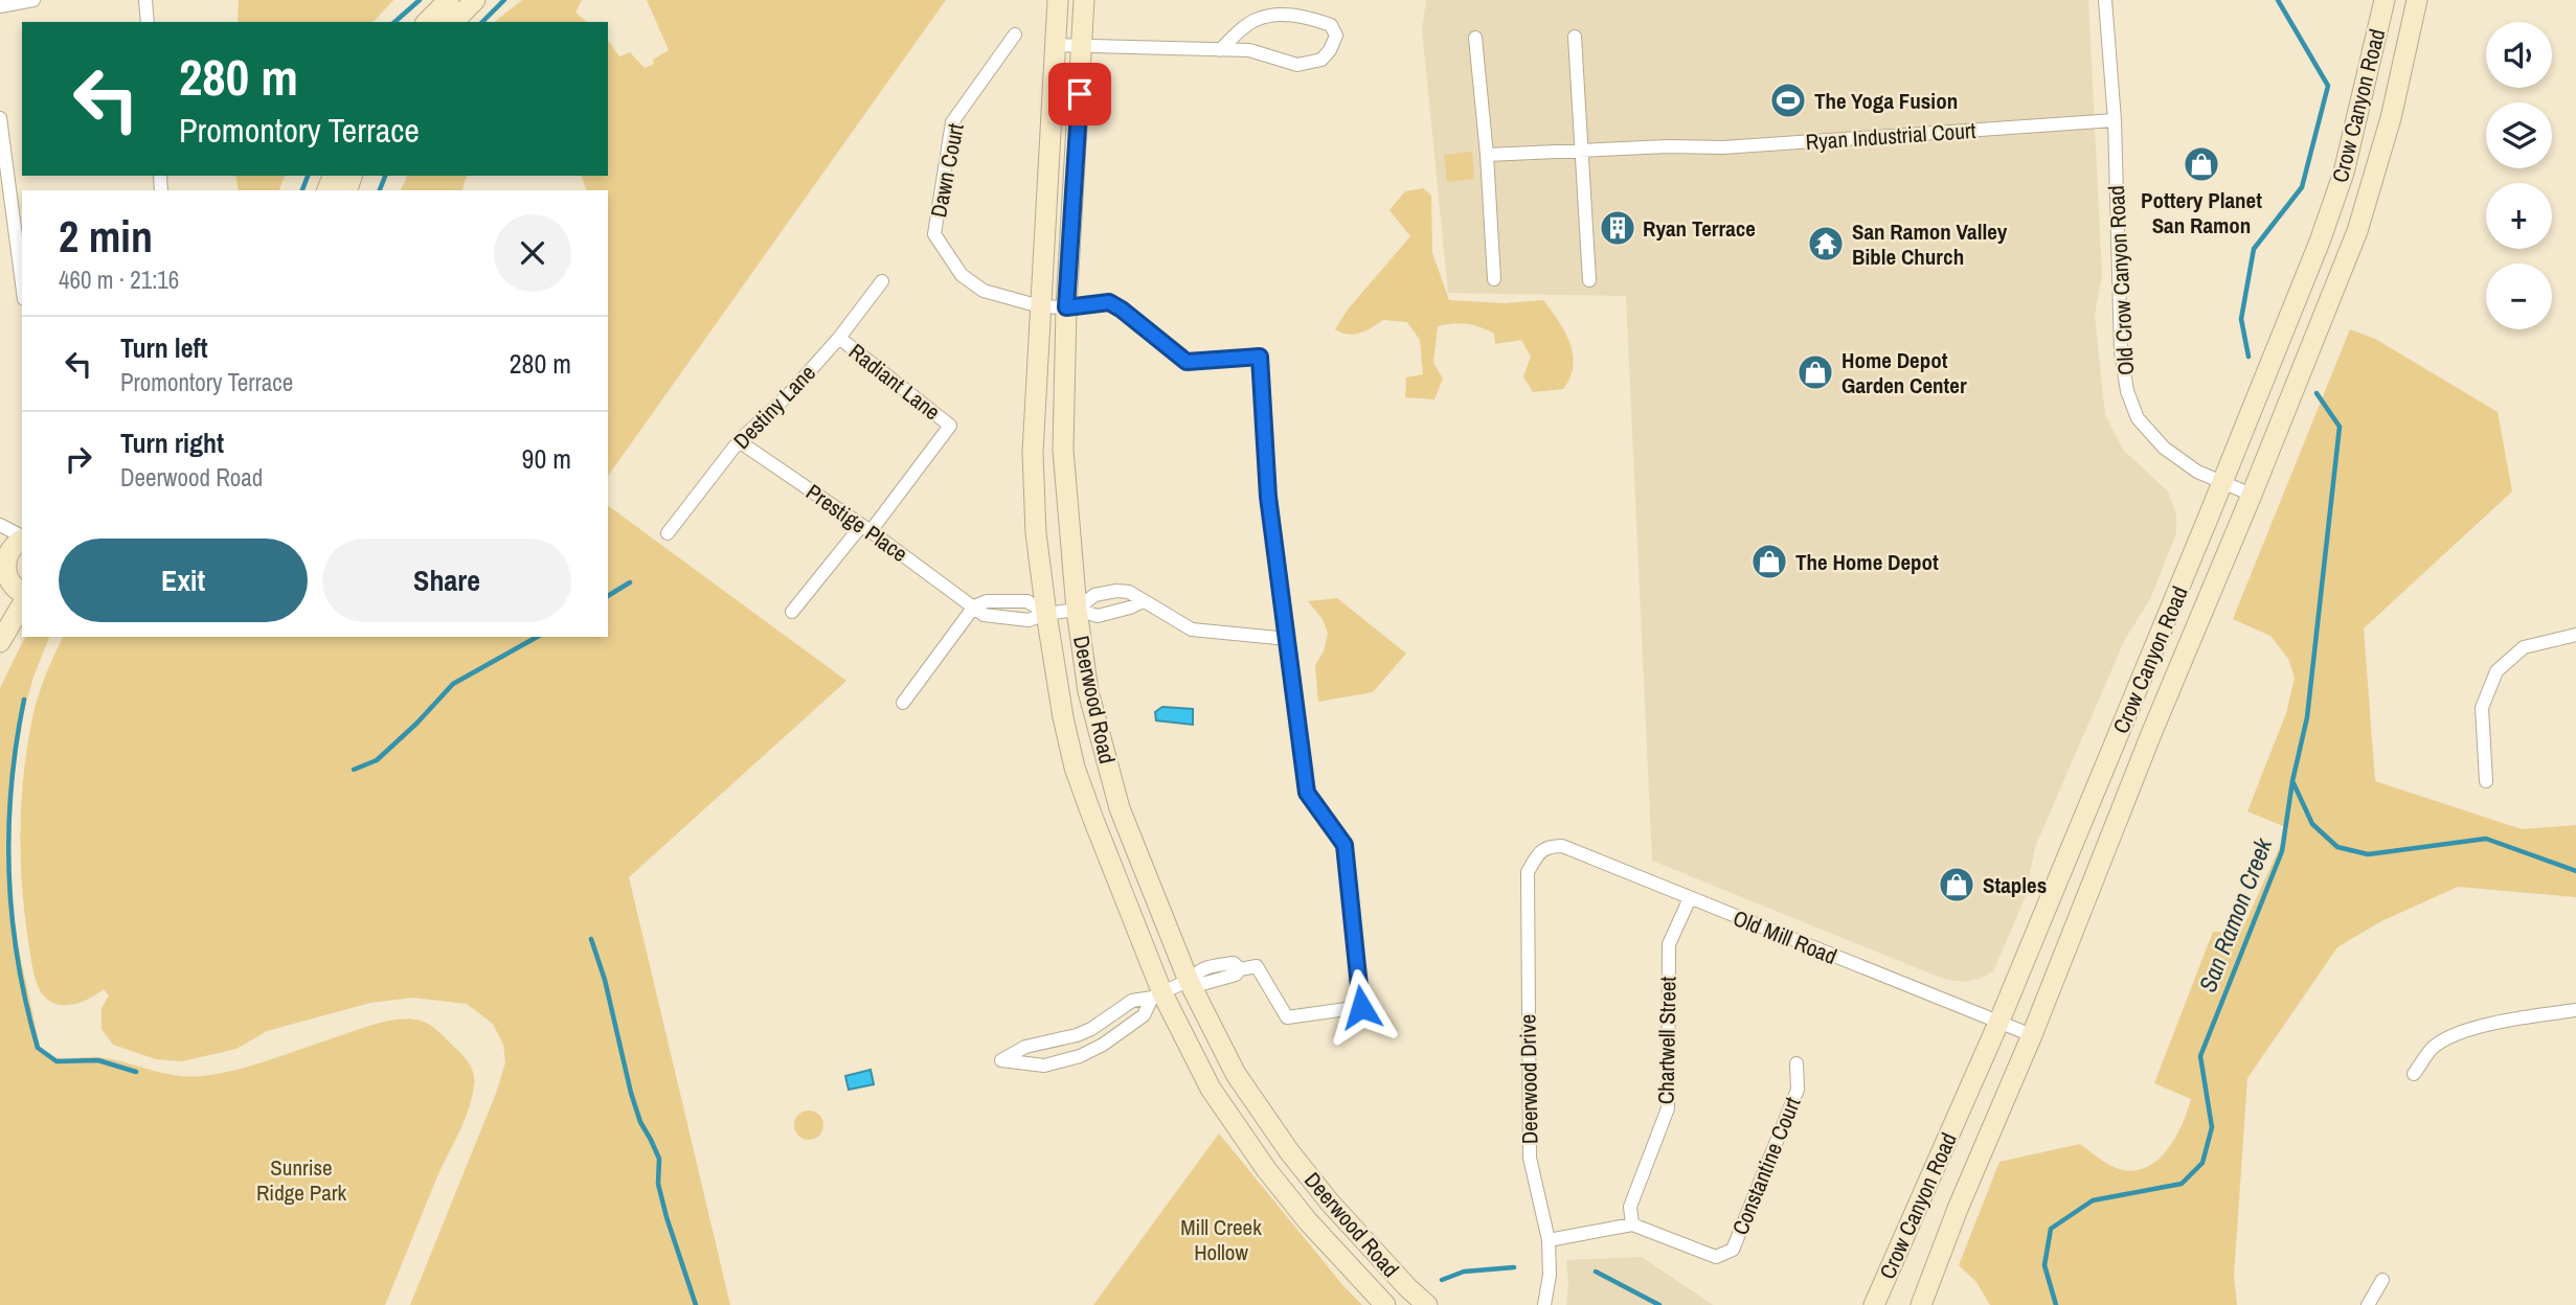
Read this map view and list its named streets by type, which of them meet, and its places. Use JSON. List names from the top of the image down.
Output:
{
  "streets": {
    "street": [
      "Crow Canyon Road",
      "Ryan Industrial Court",
      "Dawn Court",
      "Old Crow Canyon Road",
      "Radiant Lane",
      "Destiny Lane",
      "Prestige Place",
      "Deerwood Road",
      "Old Mill Road",
      "Chartwell Street",
      "Deerwood Drive",
      "Constantine Court"
    ]
  },
  "crossings": [
    ["Crow Canyon Road", "Old Crow Canyon Road"],
    ["Crow Canyon Road", "Old Mill Road"],
    ["Ryan Industrial Court", "Old Crow Canyon Road"],
    ["Dawn Court", "Deerwood Road"],
    ["Radiant Lane", "Destiny Lane"],
    ["Radiant Lane", "Prestige Place"],
    ["Destiny Lane", "Prestige Place"],
    ["Old Mill Road", "Chartwell Street"],
    ["Old Mill Road", "Deerwood Drive"],
    ["Chartwell Street", "Constantine Court"]
  ],
  "water": ["San Ramon Creek"],
  "parks": ["Sunrise Ridge Park", "Mill Creek Hollow"],
  "places": {
    "sports": ["The Yoga Fusion"],
    "shop": [
      "Pottery Planet San Ramon",
      "Home Depot Garden Center",
      "The Home Depot",
      "Staples"
    ],
    "building": ["Ryan Terrace"],
    "temple": ["San Ramon Valley Bible Church"]
  },
  "page": {
    "map_buttons": ["+", "−"],
    "turn": ["280 m", "Promontory Terrace"],
    "heading": ["2 min", "460 m · 21:16"],
    "list": [
      {
        "name": "Turn left",
        "note": "Promontory Terrace",
        "value": "280 m"
      },
      {
        "name": "Turn right",
        "note": "Deerwood Road",
        "value": "90 m"
      }
    ],
    "buttons": ["Exit", "Share"]
  }
}
